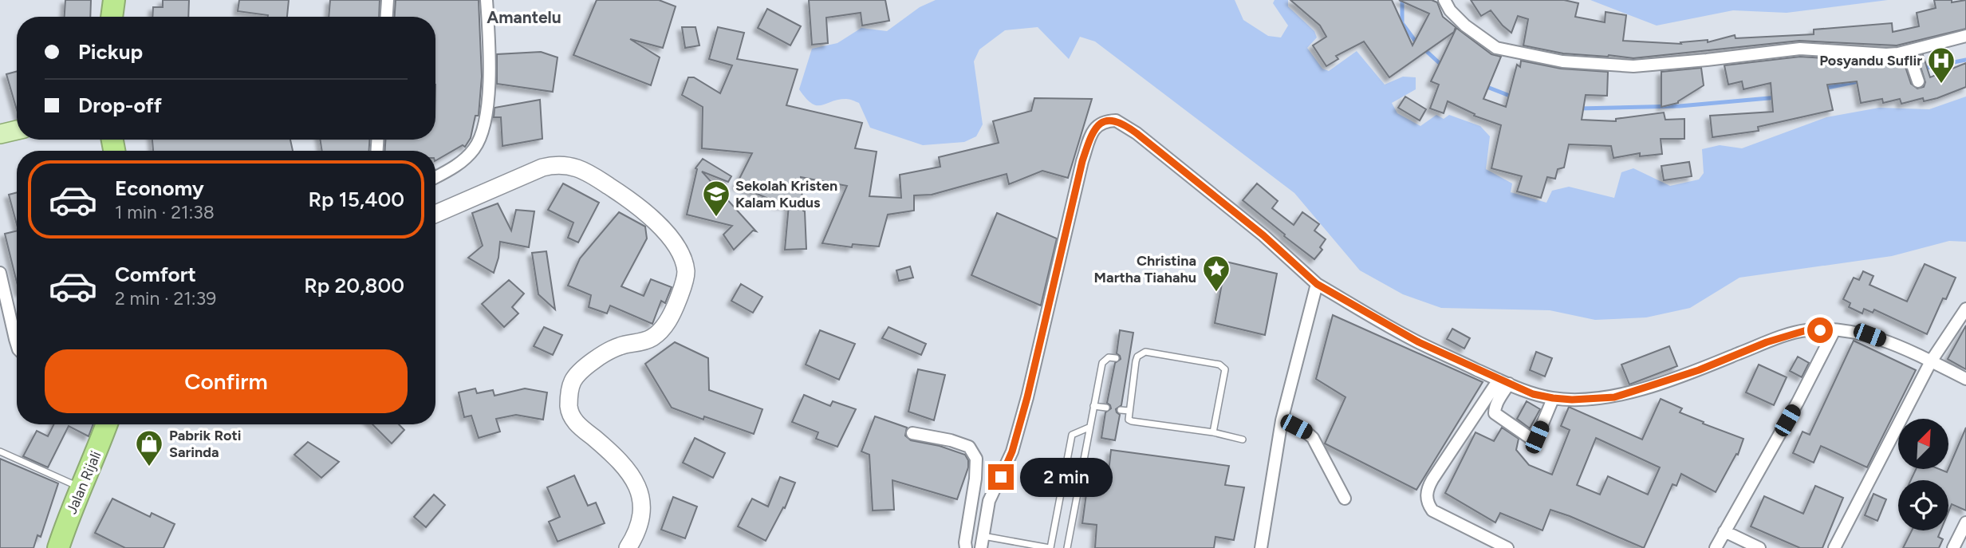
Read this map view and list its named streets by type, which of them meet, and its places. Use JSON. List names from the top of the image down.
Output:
{
  "streets": {
    "highway": ["Jalan Rijali"]
  },
  "districts": ["Amantelu"],
  "places": {
    "hospital": ["Posyandu Suflir"],
    "school or university": ["Sekolah Kristen Kalam Kudus"],
    "place": ["Christina Martha Tiahahu"],
    "shop": ["Pabrik Roti Sarinda"]
  },
  "north": "top right",
  "page": {
    "banner": ["Pickup", "Drop-off"],
    "list": [
      {
        "name": "Economy",
        "note": "1 min · 21:38",
        "value": "Rp 15,400"
      },
      {
        "name": "Comfort",
        "note": "2 min · 21:39",
        "value": "Rp 20,800"
      }
    ],
    "buttons": "Confirm",
    "bubble": "2 min"
  }
}
